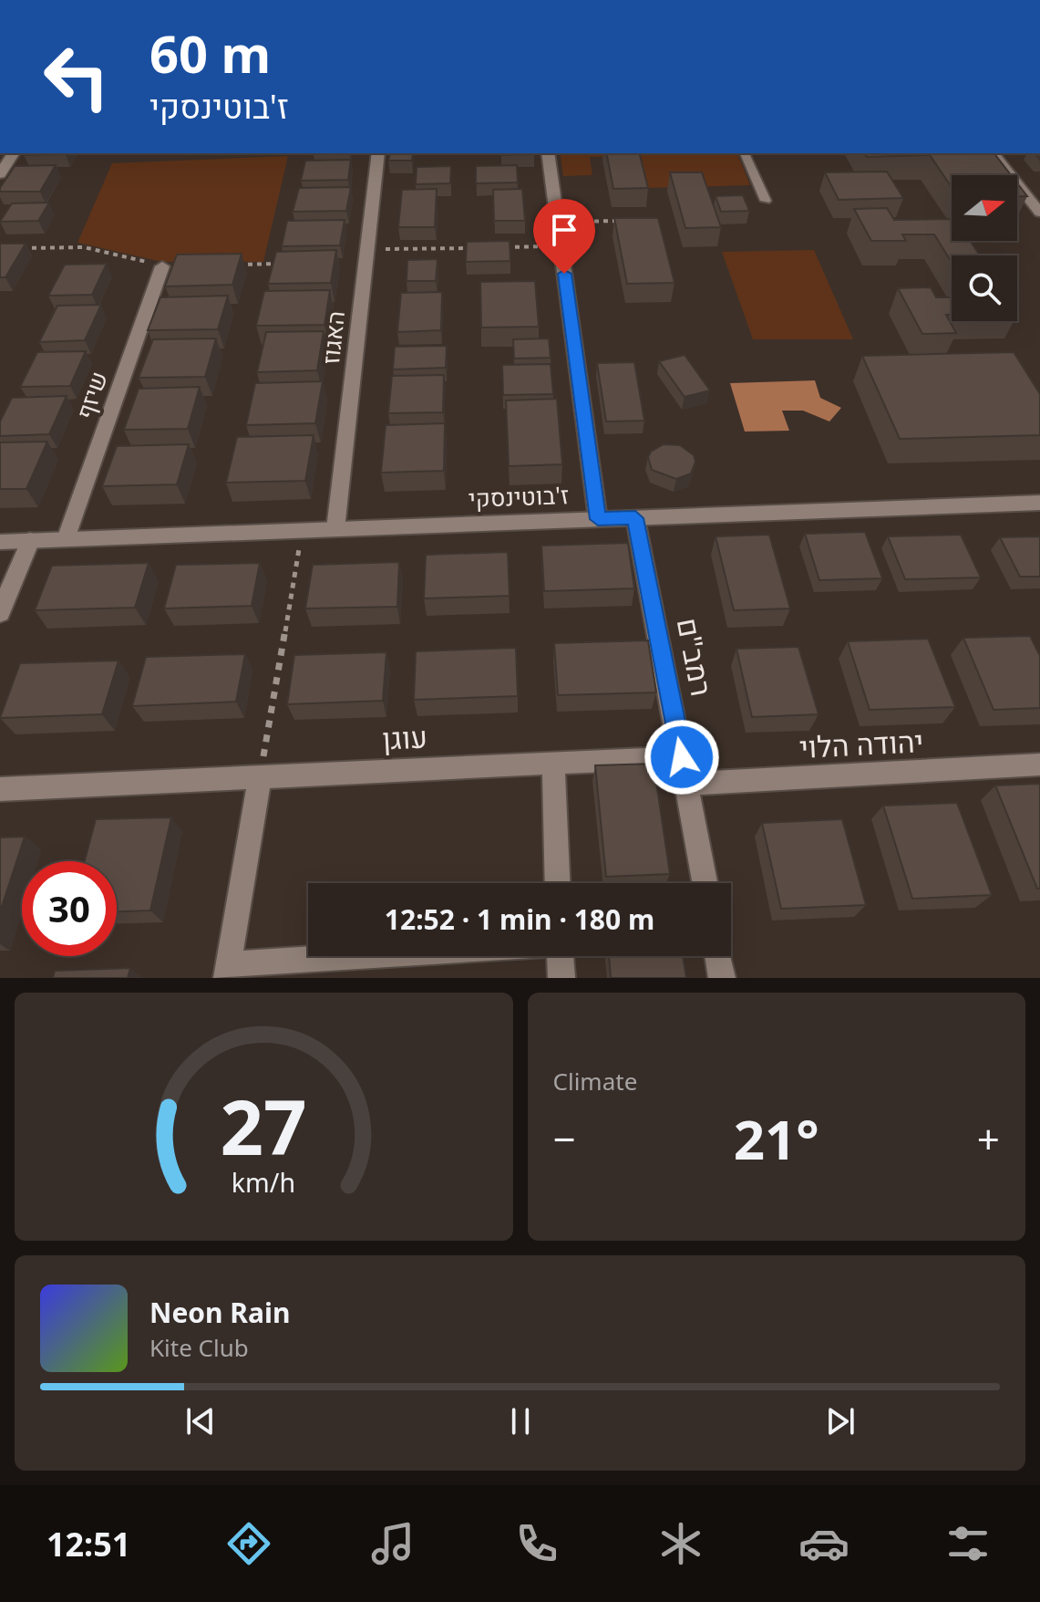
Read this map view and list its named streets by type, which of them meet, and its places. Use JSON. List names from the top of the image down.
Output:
{
  "streets": {
    "street": [
      "האגוז",
      "שיזף",
      "ז'בוטינסקי",
      "רמב\"ם",
      "עוגן",
      "יהודה הלוי"
    ]
  },
  "crossings": [
    ["האגוז", "ז'בוטינסקי"],
    ["שיזף", "ז'בוטינסקי"],
    ["ז'בוטינסקי", "רמב\"ם"],
    ["רמב\"ם", "עוגן"],
    ["רמב\"ם", "יהודה הלוי"]
  ],
  "north": "right",
  "page": {
    "turn": ["60 m", "ז'בוטינסקי"],
    "limit": "30",
    "trip": "12:52 · 1 min · 180 m",
    "tile": "Climate",
    "heat": ["−", "21°", "+"],
    "song": ["Neon Rain", "Kite Club"],
    "tabs": "12:51",
    "gauge": ["27", "km/h"]
  }
}
